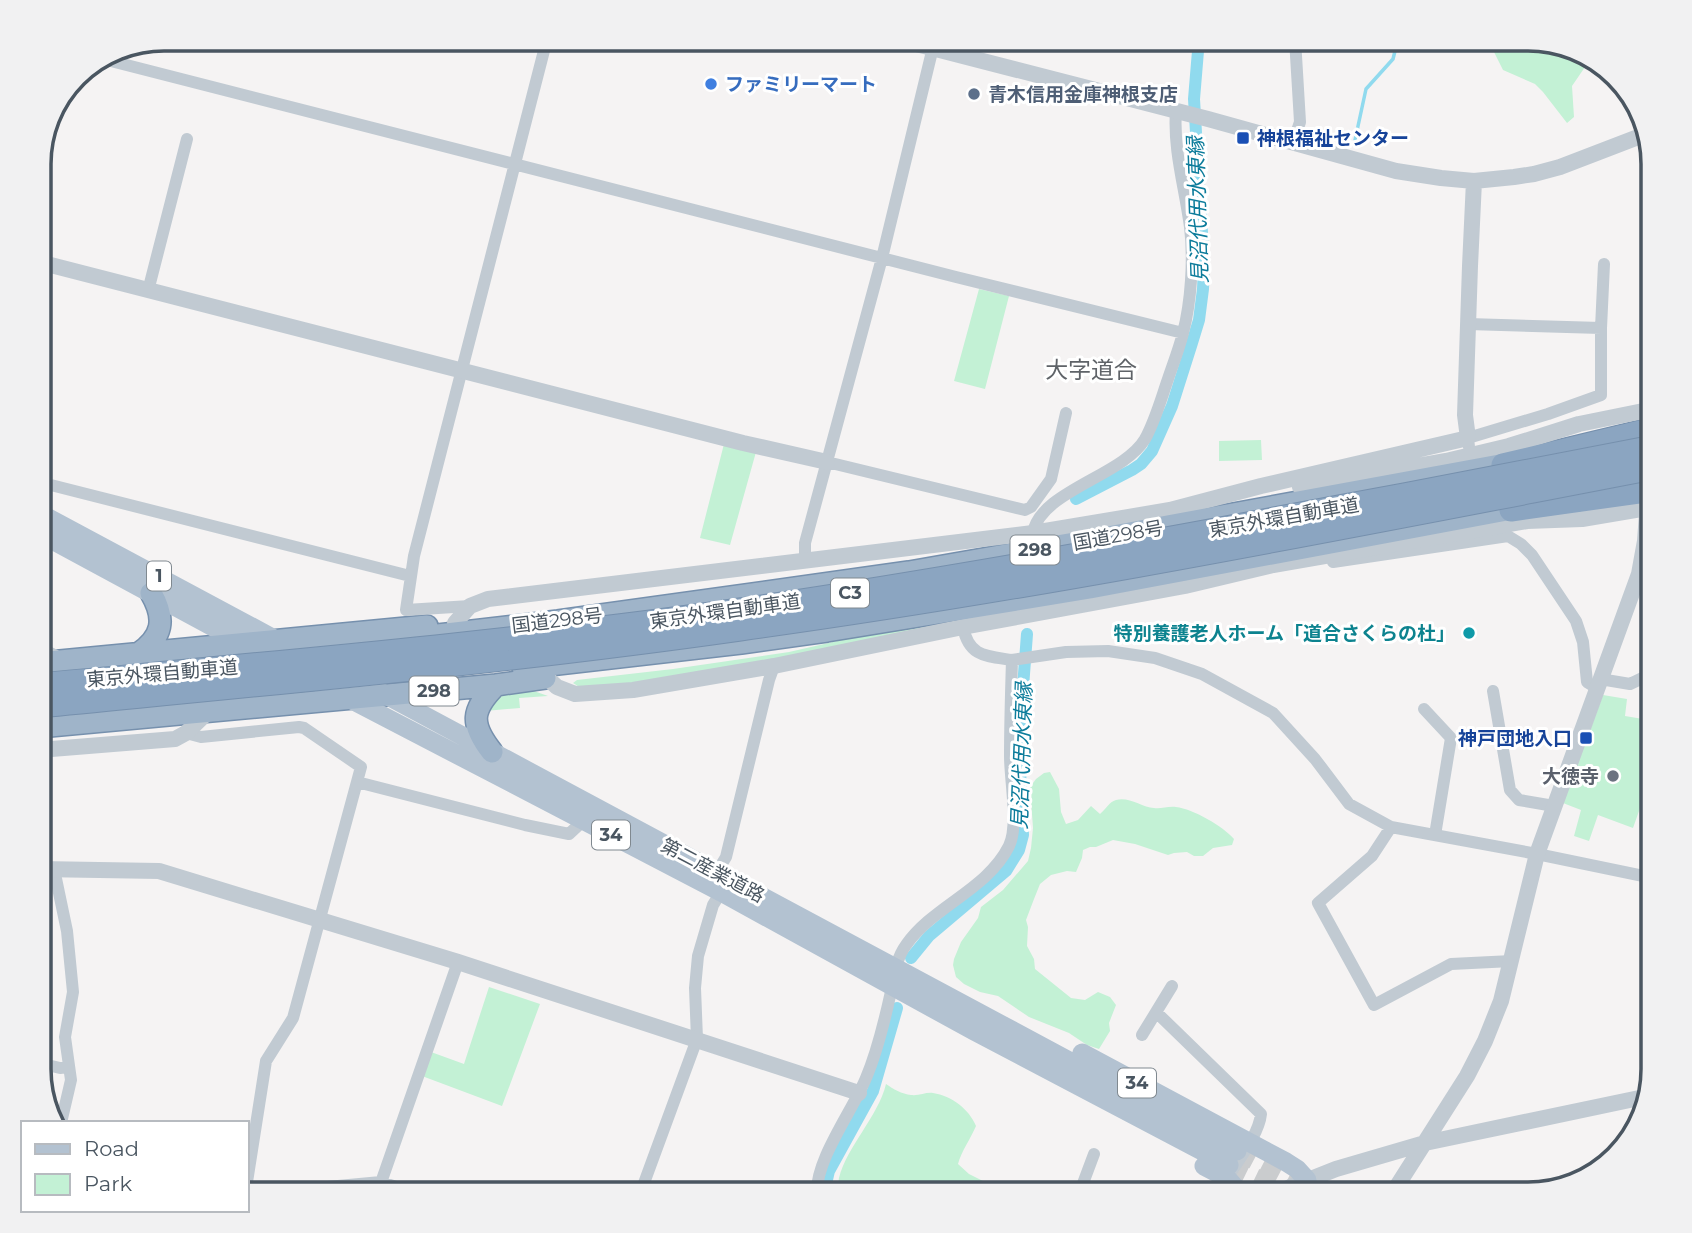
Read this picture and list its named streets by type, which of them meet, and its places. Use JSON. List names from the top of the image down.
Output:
{
  "streets": {
    "highway": [
      "東京外環自動車道",
      "国道298号",
      "298",
      "C3"
    ],
    "main road": ["1", "34", "第二産業道路"]
  },
  "crossings": [
    ["国道298号", "298"],
    ["298", "第二産業道路"],
    ["34", "第二産業道路"]
  ],
  "districts": ["大字道合"],
  "water": ["見沼代用水東縁"],
  "places": {
    "other": [
      "ファミリーマート",
      "青木信用金庫神根支店",
      "特別養護老人ホーム「道合さくらの杜」",
      "大徳寺"
    ],
    "transit": ["神根福祉センター", "神戸団地入口"]
  },
  "legend": ["Road", "Park"]
}
